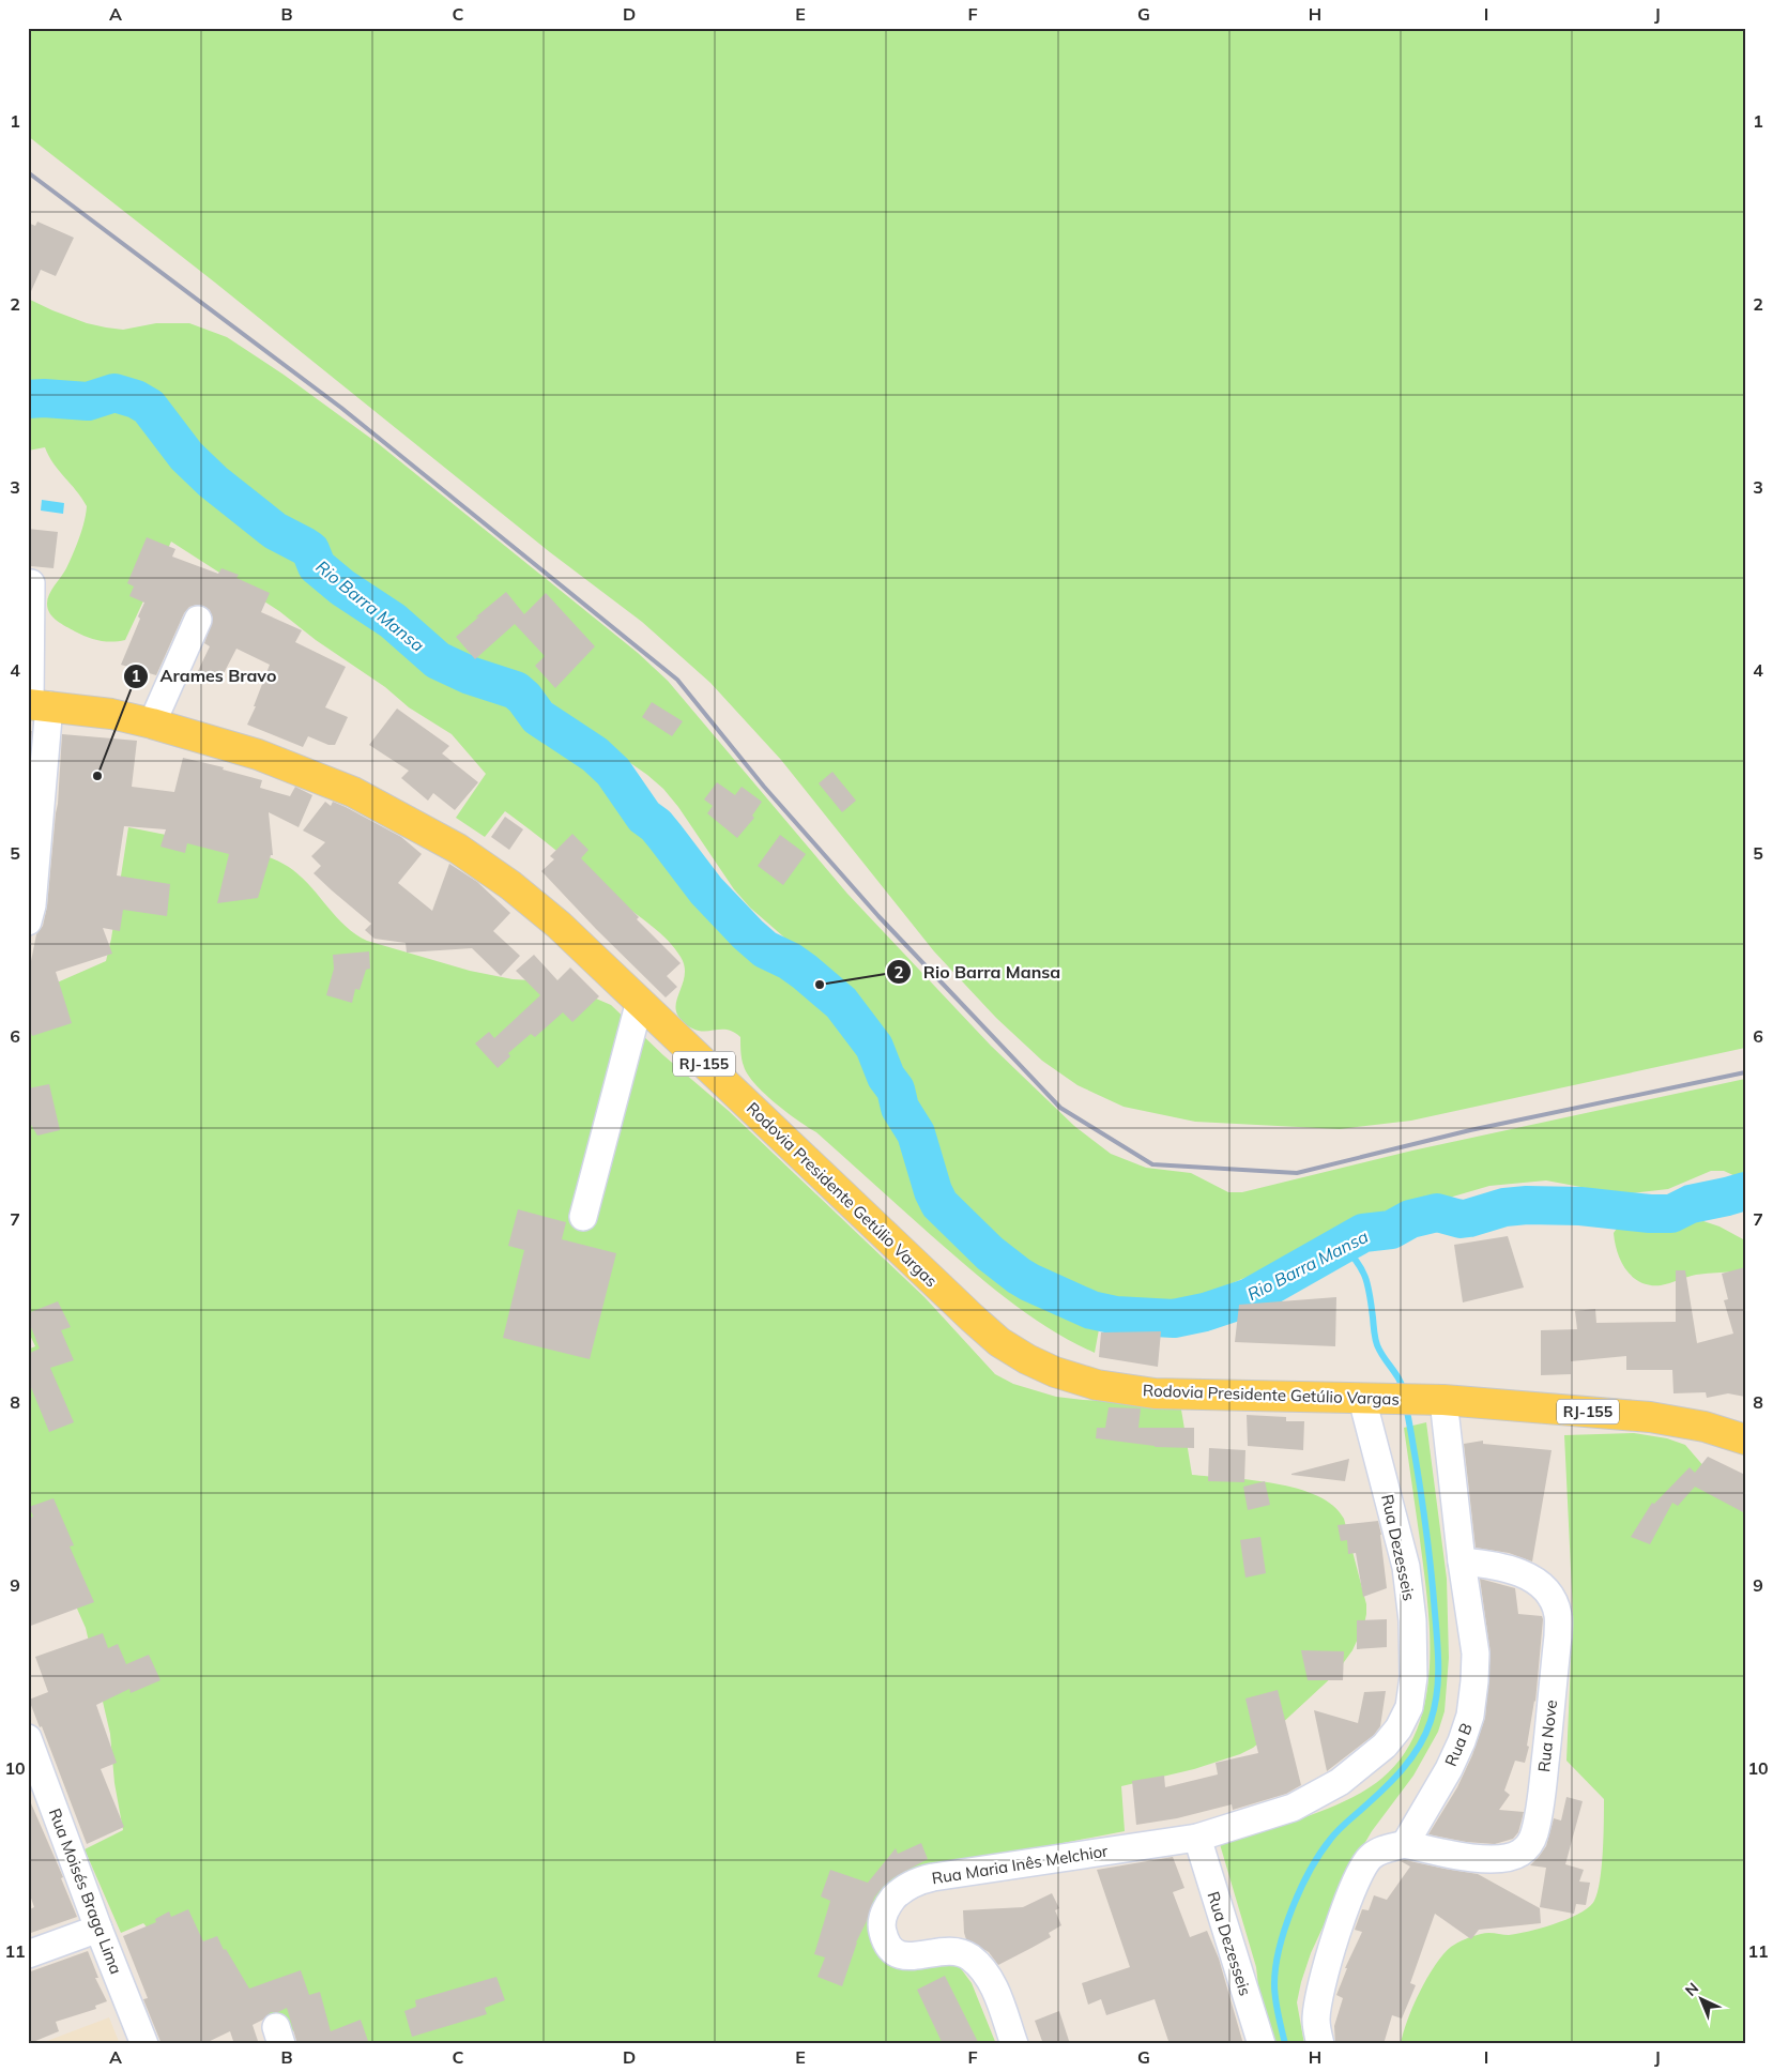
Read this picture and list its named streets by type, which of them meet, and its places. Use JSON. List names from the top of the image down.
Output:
{
  "streets": {
    "main road": ["RJ-155", "Rodovia Presidente Getúlio Vargas"],
    "street": [
      "Rua Dezesseis",
      "Rua Nove",
      "Rua B",
      "Rua Maria Inês Melchior",
      "Rua Moisés Braga Lima"
    ]
  },
  "crossings": [
    ["Rodovia Presidente Getúlio Vargas", "Rua Dezesseis"],
    ["Rodovia Presidente Getúlio Vargas", "Rua B"],
    ["Rua Dezesseis", "Rua Maria Inês Melchior"],
    ["Rua Nove", "Rua B"]
  ],
  "water": ["Rio Barra Mansa"],
  "places": ["Arames Bravo", "Rio Barra Mansa"],
  "north": "top left",
  "grid": {
    "columns": [
      "A",
      "B",
      "C",
      "D",
      "E",
      "F",
      "G",
      "H",
      "I",
      "J"
    ],
    "rows": [
      "1",
      "2",
      "3",
      "4",
      "5",
      "6",
      "7",
      "8",
      "9",
      "10",
      "11"
    ]
  }
}
